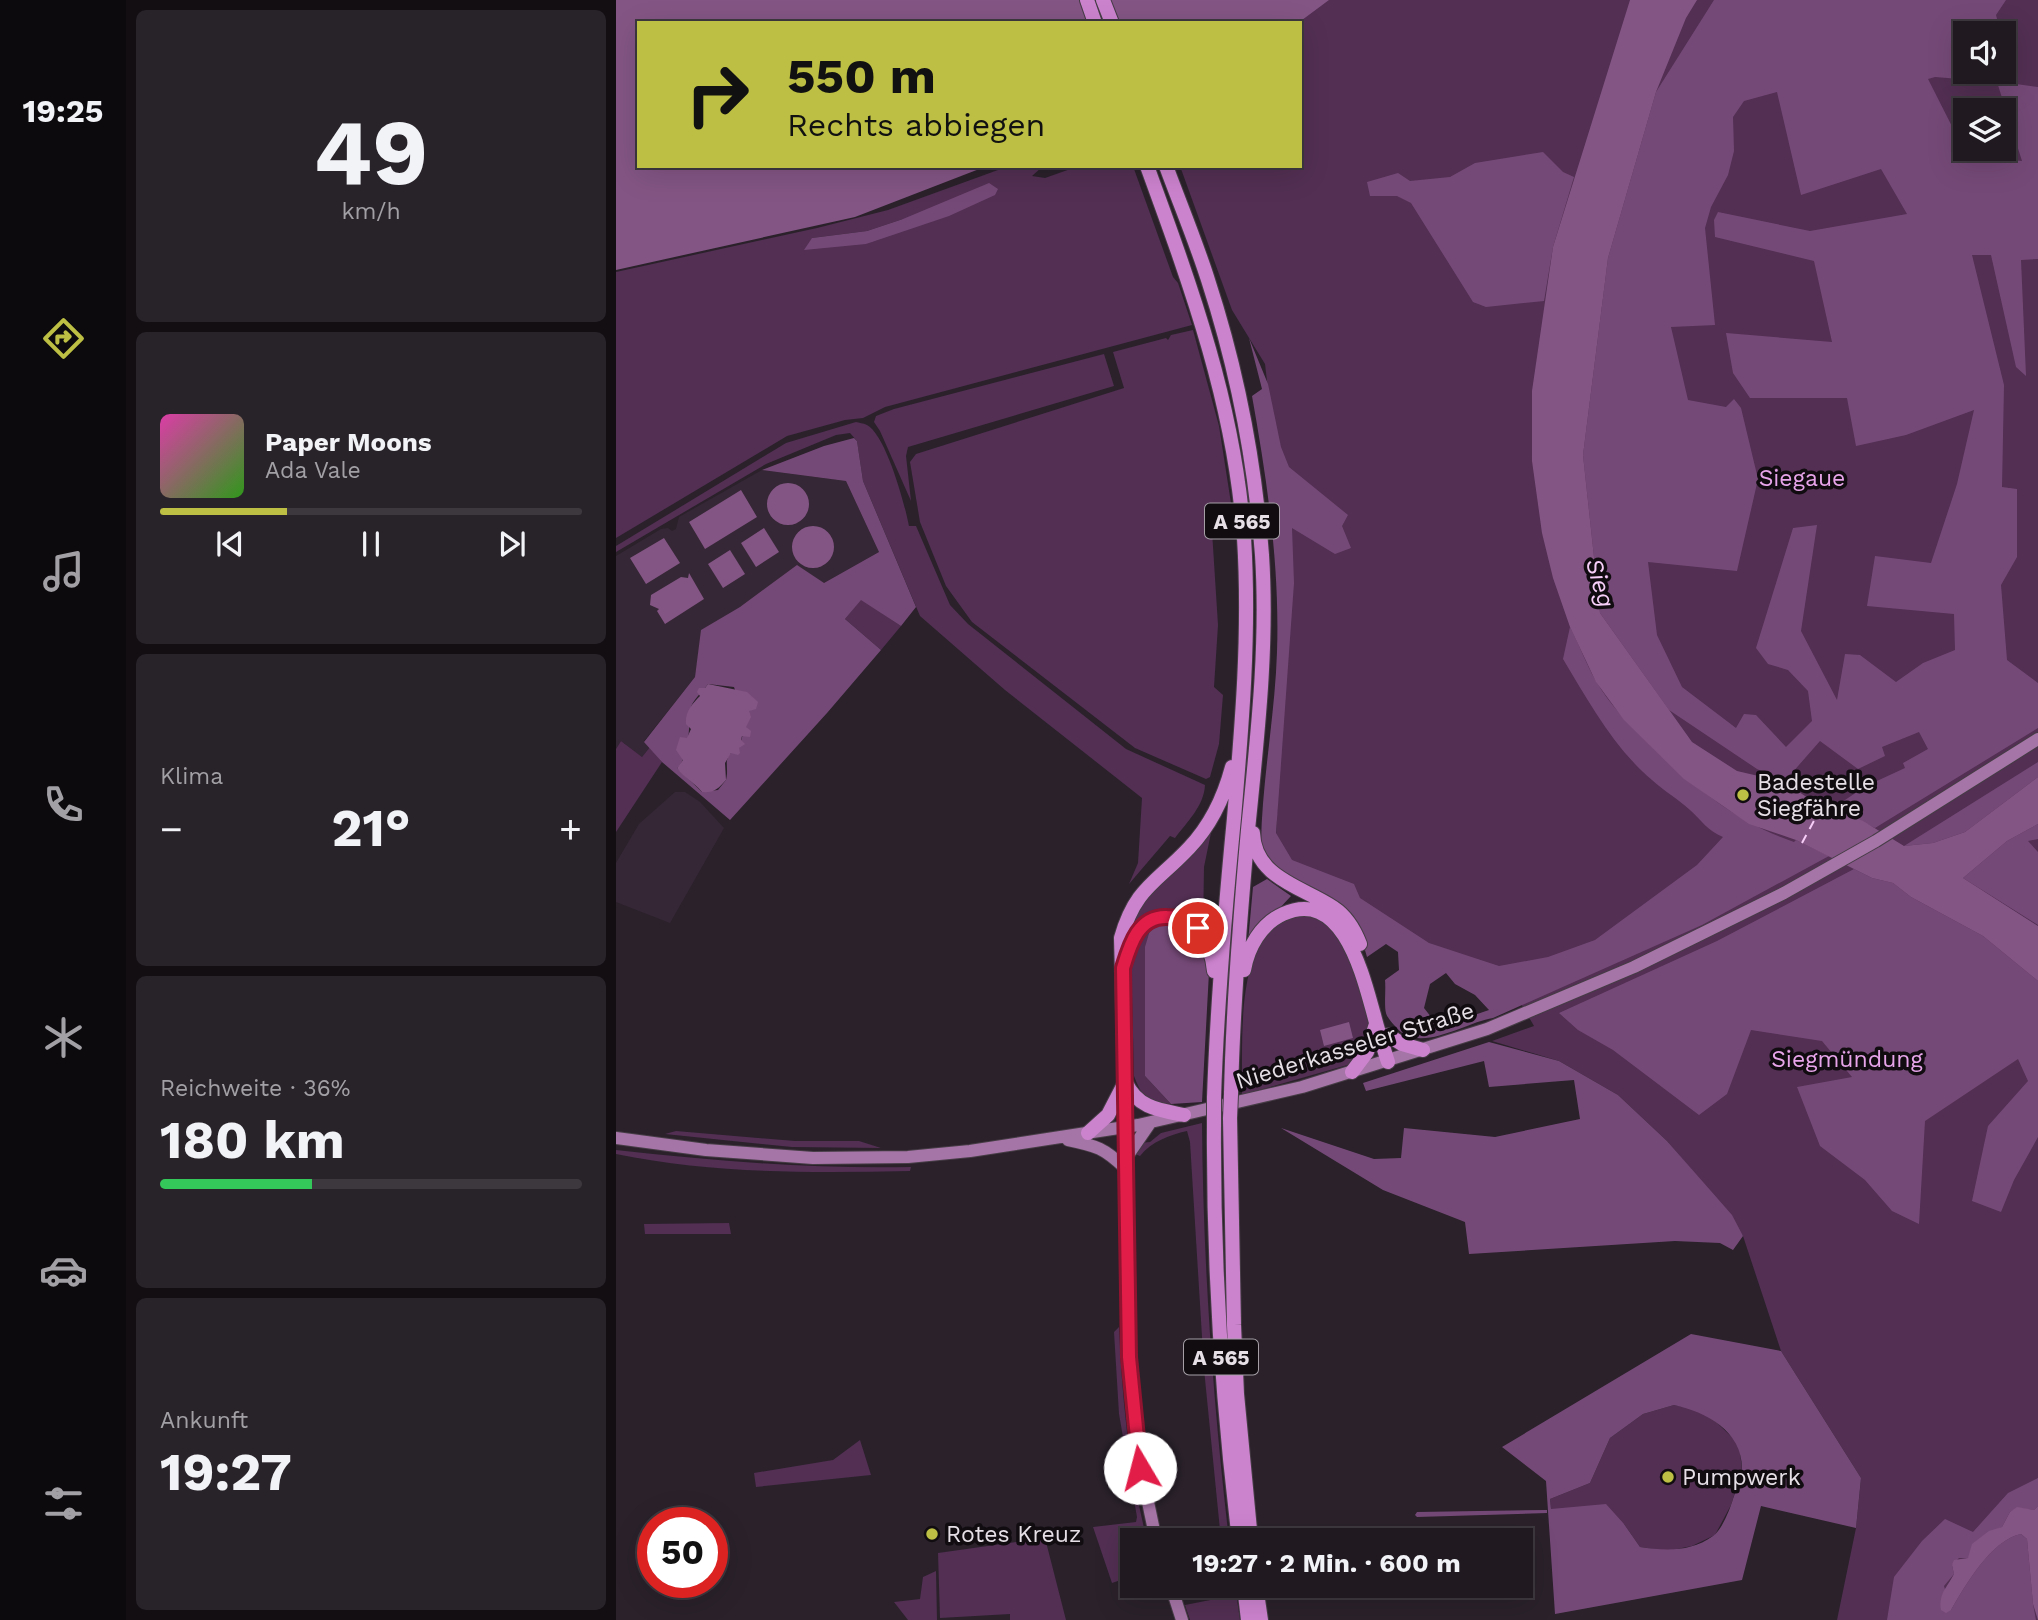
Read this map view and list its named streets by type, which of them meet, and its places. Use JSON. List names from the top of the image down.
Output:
{
  "streets": {
    "highway": ["A 565"],
    "main road": ["Niederkasseler Straße"]
  },
  "water": ["Sieg"],
  "parks": ["Siegaue", "Siegmündung"],
  "places": ["Badestelle Siegfähre", "Pumpwerk", "Rotes Kreuz"],
  "page": {
    "tabs": "19:25",
    "tile": [
      ["49", "km/h"],
      "Klima",
      ["Reichweite · 36%", "180 km"],
      ["Ankunft", "19:27"]
    ],
    "turn": ["550 m", "Rechts abbiegen"],
    "song": ["Paper Moons", "Ada Vale"],
    "heat": ["−", "21°", "+"],
    "limit": "50",
    "trip": "19:27 · 2 Min. · 600 m"
  }
}
